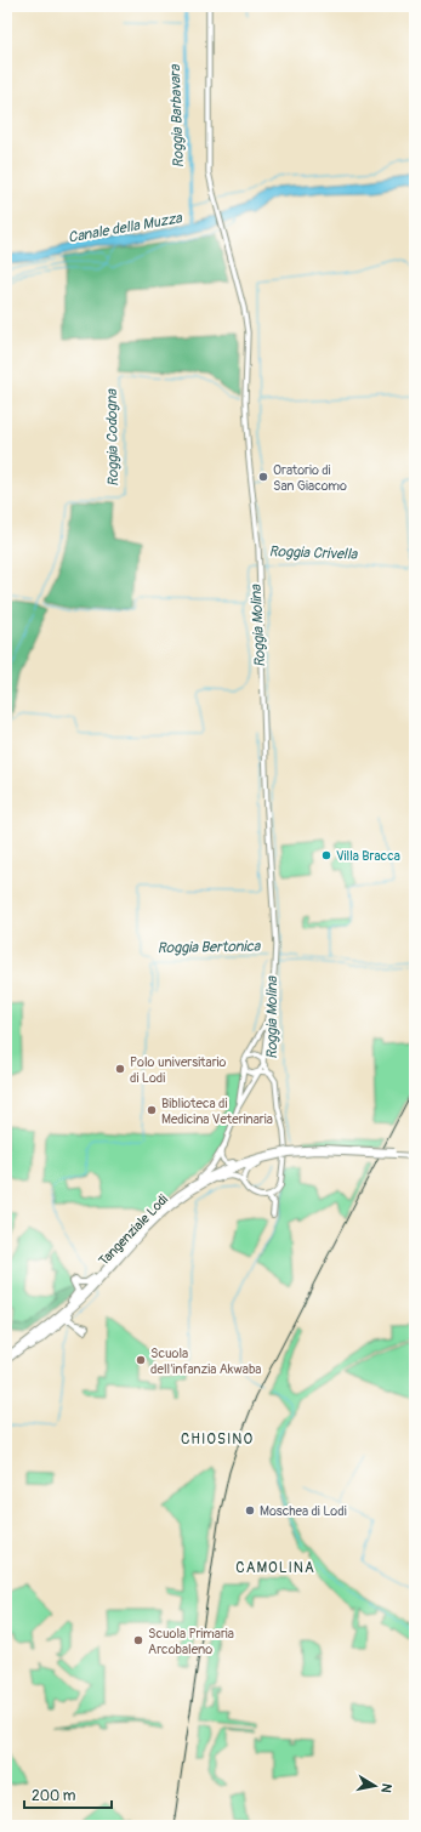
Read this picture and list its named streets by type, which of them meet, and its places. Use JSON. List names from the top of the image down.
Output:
{
  "streets": {
    "highway": ["Tangenziale Lodi"]
  },
  "districts": ["CHIOSINO", "CAMOLINA"],
  "water": [
    "Roggia Barbavara",
    "Canale della Muzza",
    "Roggia Codogna",
    "Roggia Crivella",
    "Roggia Molina",
    "Roggia Bertonica"
  ],
  "places": [
    "Oratorio di San Giacomo",
    "Villa Bracca",
    "Polo universitario di Lodi",
    "Biblioteca di Medicina Veterinaria",
    "Scuola dell'infanzia Akwaba",
    "Moschea di Lodi",
    "Scuola Primaria Arcobaleno"
  ],
  "scale_bar": "200 m",
  "north": "right"
}
